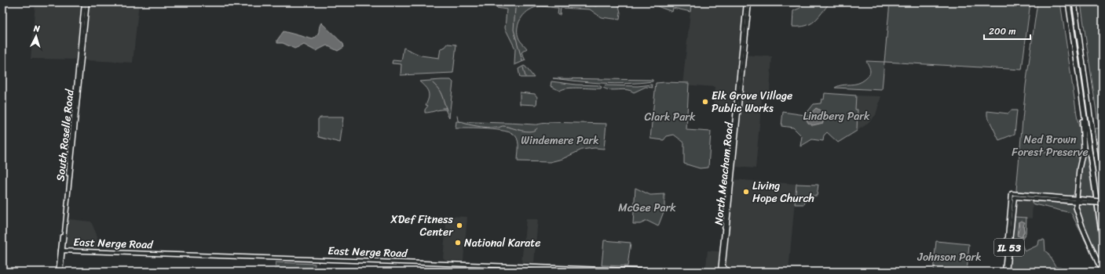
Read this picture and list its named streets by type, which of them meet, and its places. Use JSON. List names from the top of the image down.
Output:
{
  "streets": {
    "main road": [
      "South Roselle Road",
      "North Meacham Road",
      "East Nerge Road",
      "IL 53"
    ]
  },
  "crossings": [
    ["South Roselle Road", "East Nerge Road"]
  ],
  "parks": [
    "Lindberg Park",
    "Clark Park",
    "Ned Brown Forest Preserve",
    "Windemere Park",
    "McGee Park",
    "Johnson Park"
  ],
  "places": [
    "Elk Grove Village Public Works",
    "Living Hope Church",
    "XDef Fitness Center",
    "National Karate"
  ],
  "scale_bar": "200 m",
  "north": "top"
}
